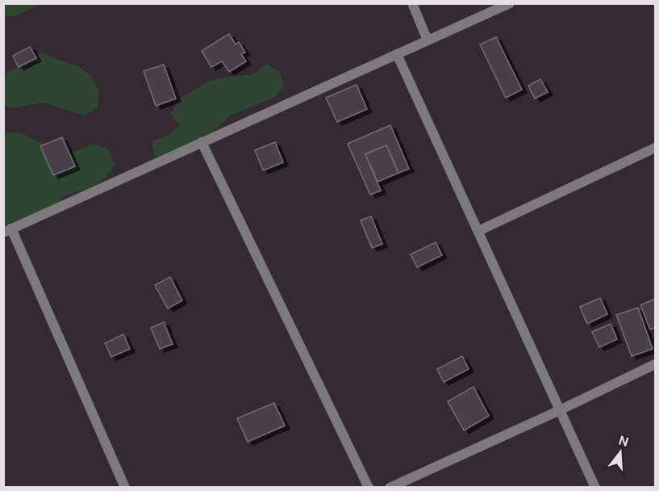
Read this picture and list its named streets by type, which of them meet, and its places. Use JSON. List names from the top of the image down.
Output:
{
  "north": "top"
}
